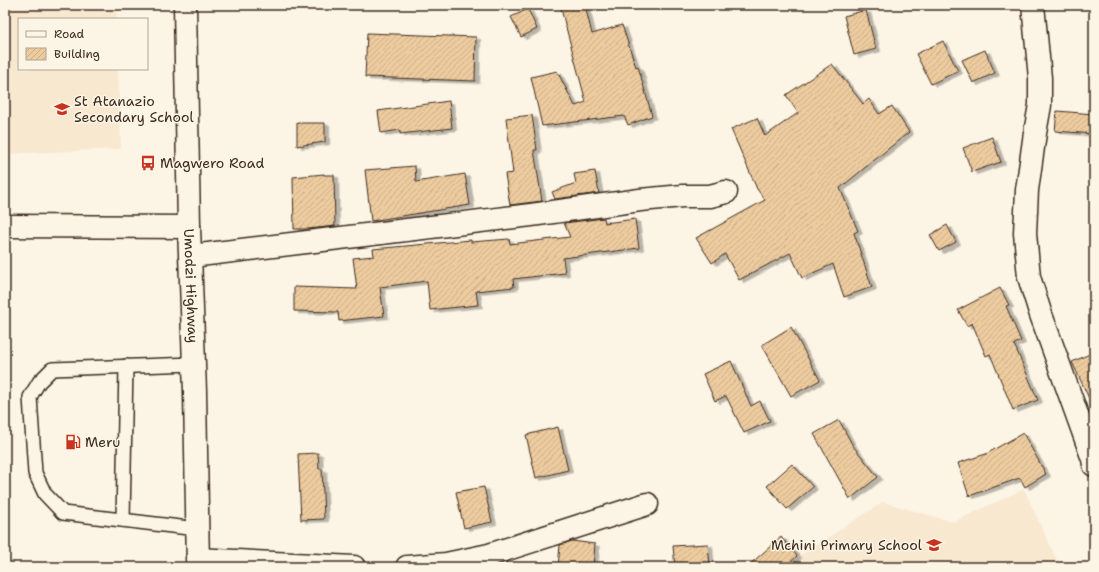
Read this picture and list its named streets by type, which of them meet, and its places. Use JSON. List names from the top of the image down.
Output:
{
  "streets": {
    "main road": ["Umodzi Highway"]
  },
  "places": {
    "school or university": ["St Atanazio Secondary School", "Mchini Primary School"],
    "bus stop": ["Magwero Road"],
    "fuel station": ["Meru"]
  },
  "legend": ["Road", "Building"]
}
